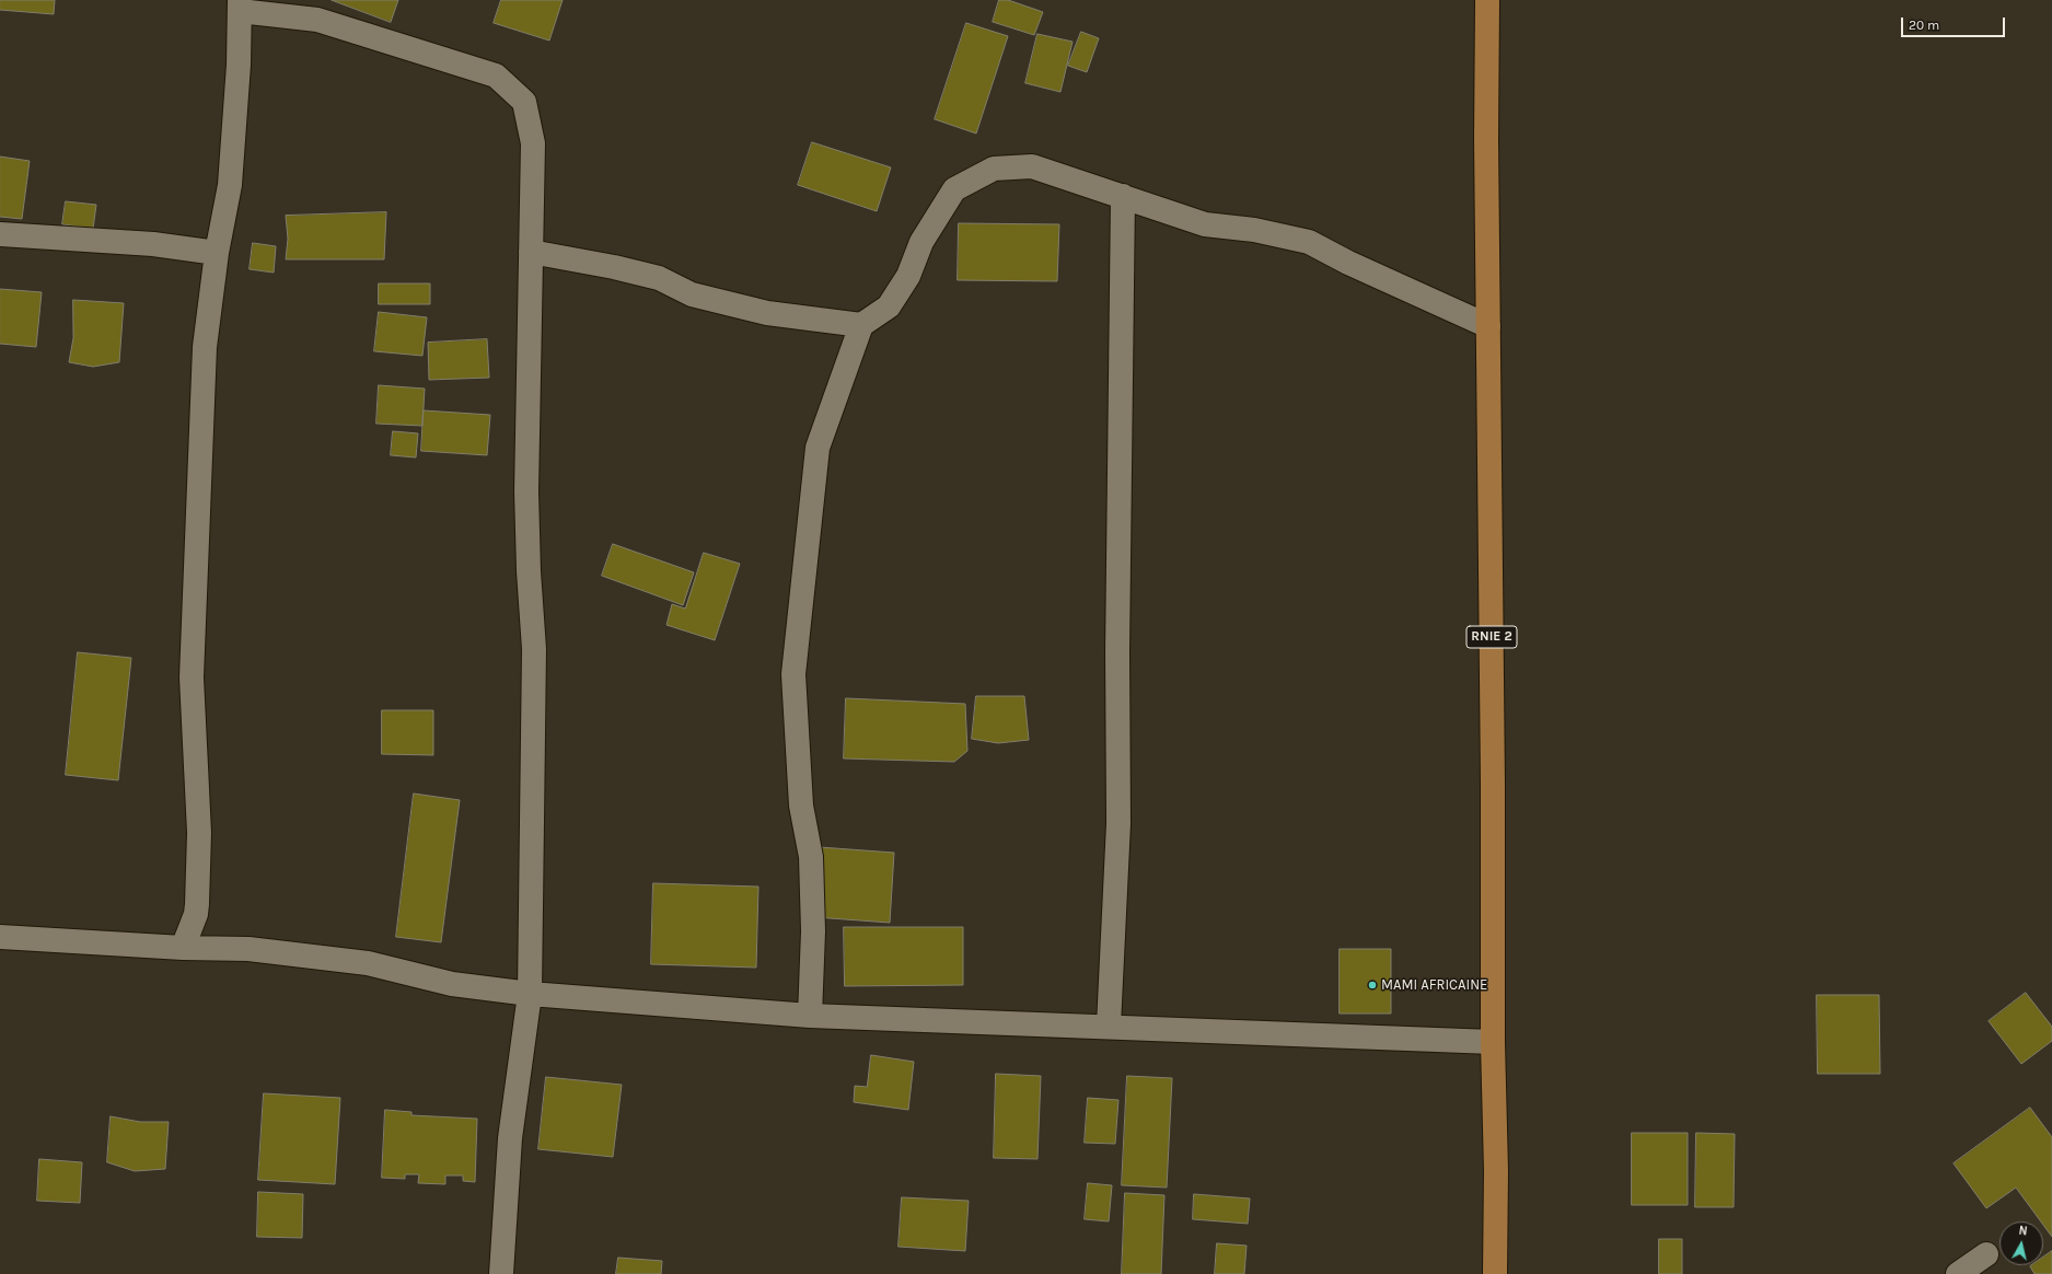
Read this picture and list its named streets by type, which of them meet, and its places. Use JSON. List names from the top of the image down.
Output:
{
  "streets": {
    "main road": ["RNIE 2"]
  },
  "places": ["MAMI AFRICAINE"],
  "scale_bar": "20 m",
  "north": "top"
}
